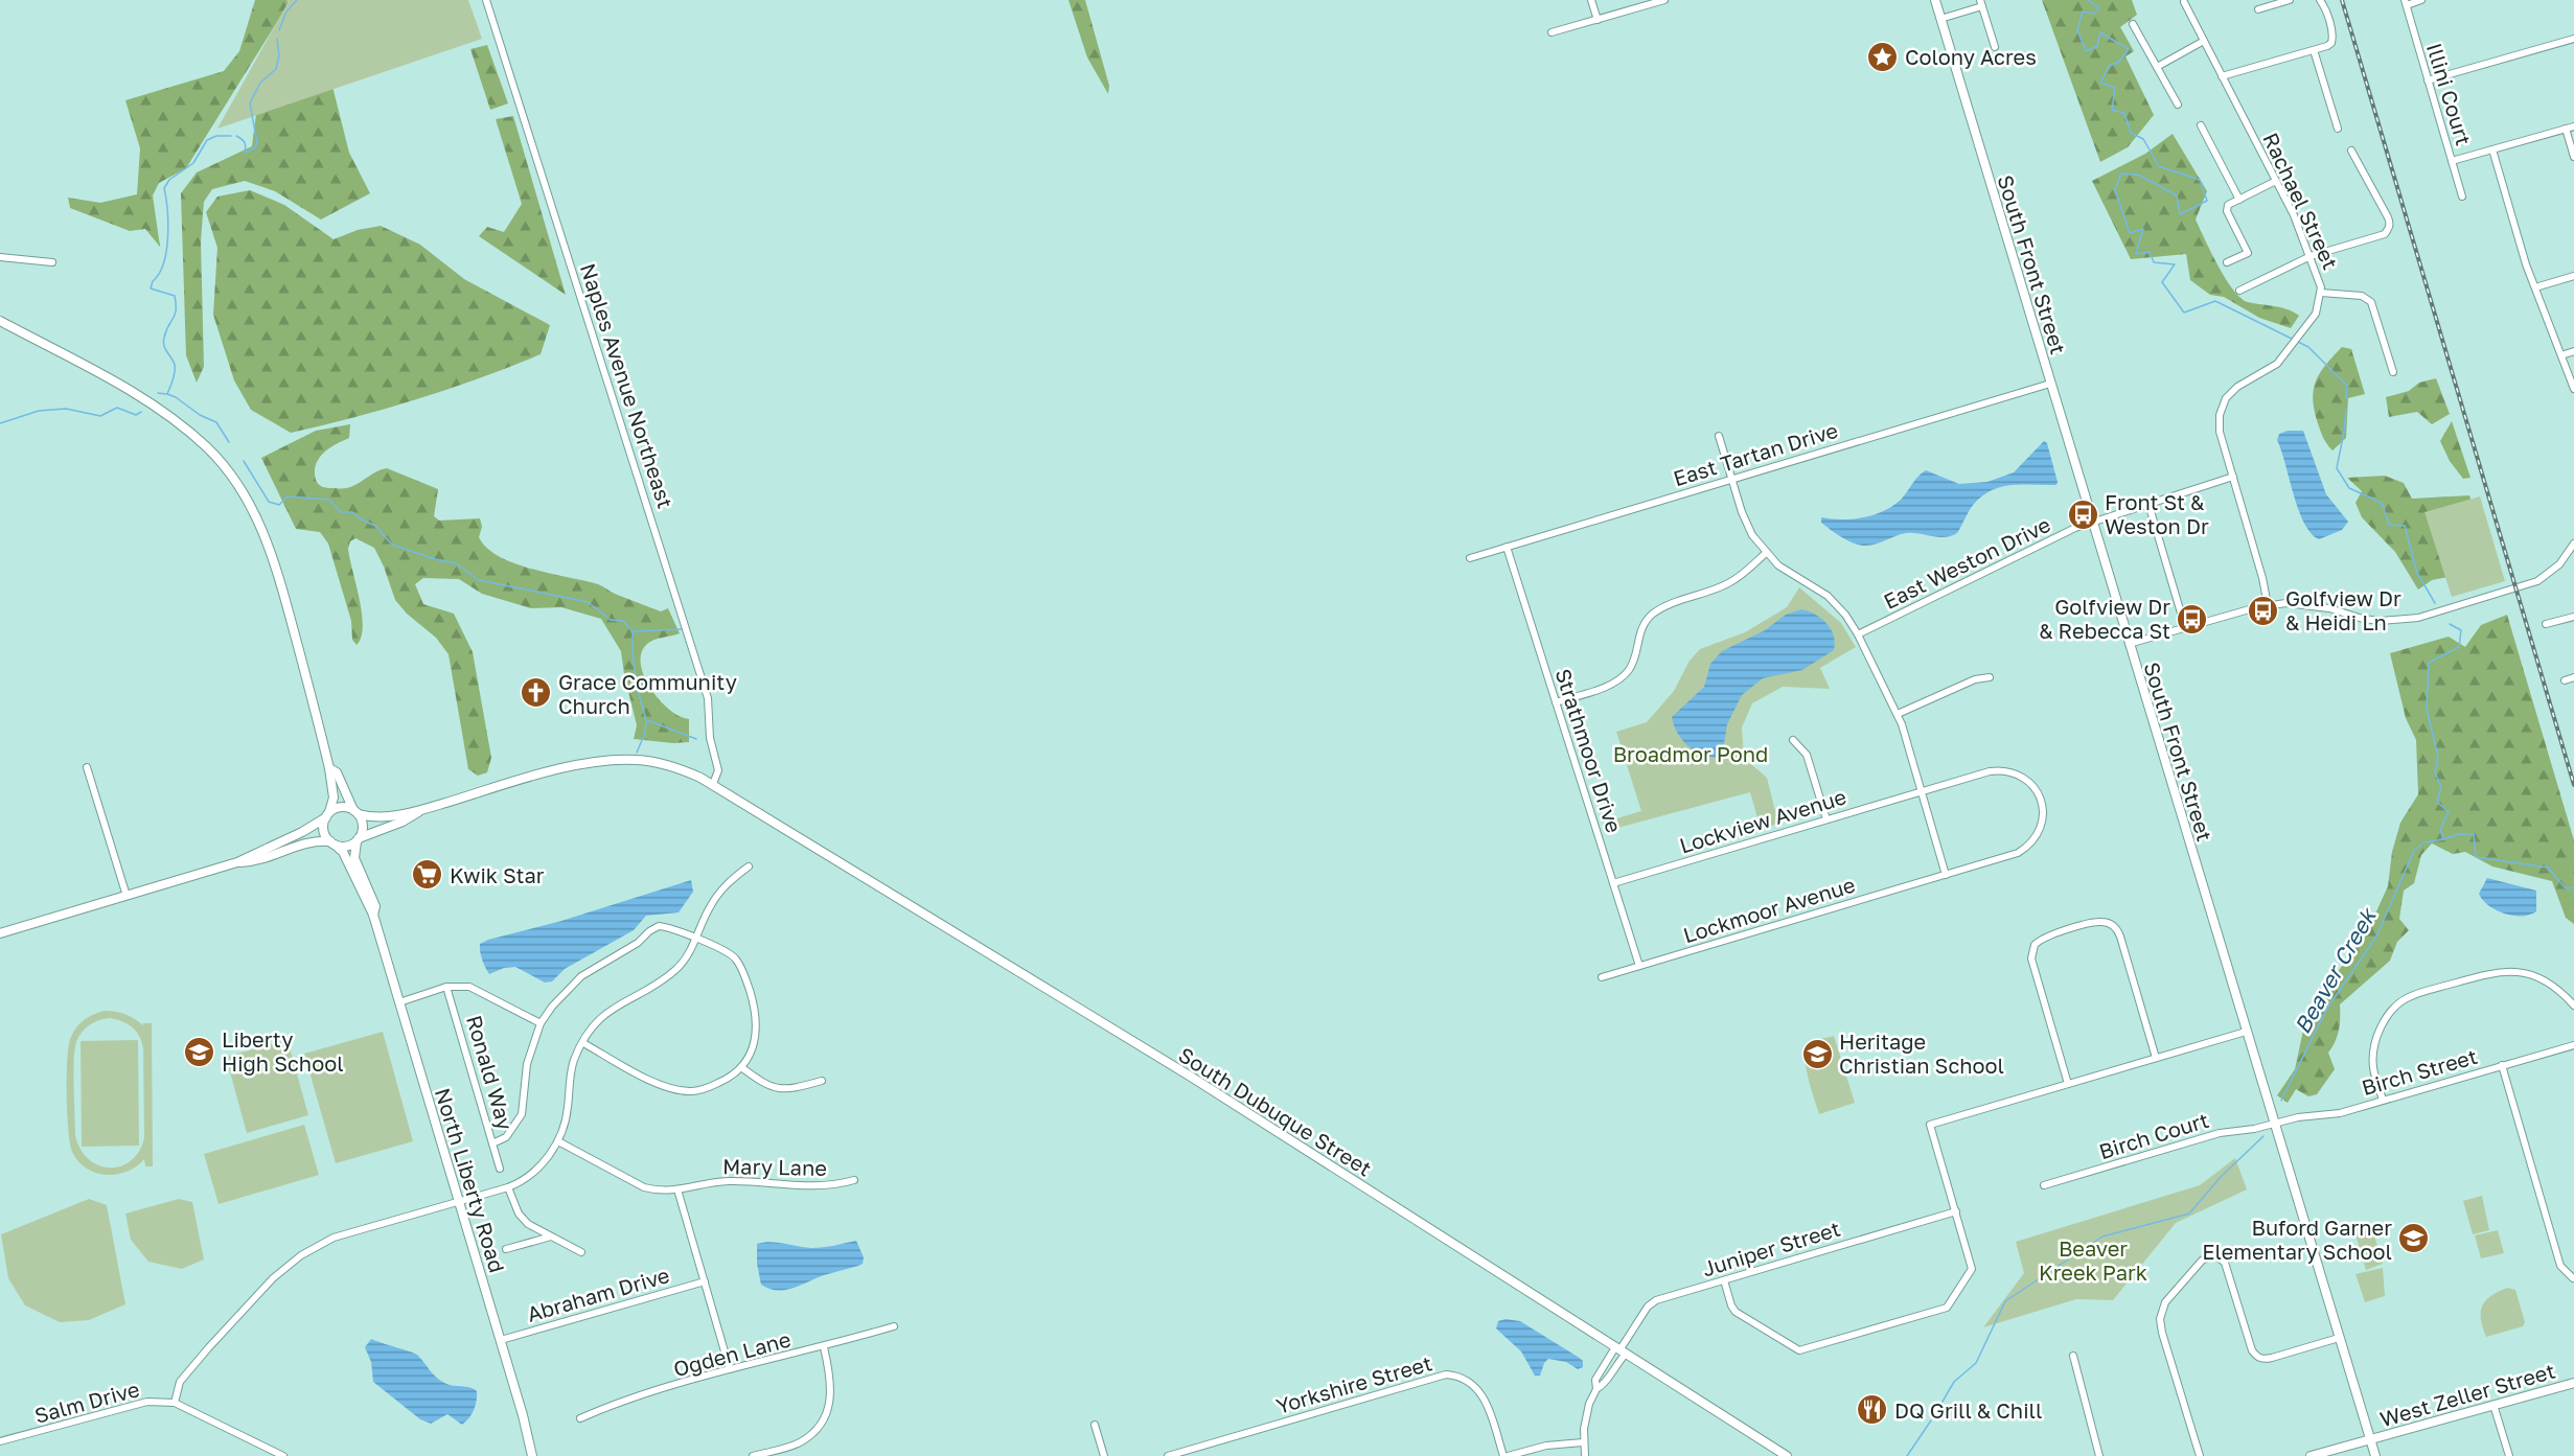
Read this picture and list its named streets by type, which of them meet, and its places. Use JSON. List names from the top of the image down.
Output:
{
  "streets": {
    "main road": [
      "South Front Street",
      "South Dubuque Street",
      "North Liberty Road",
      "West Zeller Street"
    ],
    "street": [
      "Illini Court",
      "Rachael Street",
      "Naples Avenue Northeast",
      "East Tartan Drive",
      "East Weston Drive",
      "Strathmoor Drive",
      "Lockview Avenue",
      "Lockmoor Avenue",
      "Birch Street",
      "Ronald Way",
      "Birch Court",
      "Mary Lane",
      "Juniper Street",
      "Abraham Drive",
      "Ogden Lane",
      "Yorkshire Street",
      "Salm Drive"
    ]
  },
  "crossings": [
    ["Rachael Street", "East Weston Drive"],
    ["South Front Street", "East Tartan Drive"],
    ["South Front Street", "East Weston Drive"],
    ["South Front Street", "Birch Street"],
    ["South Front Street", "Birch Court"],
    ["South Front Street", "West Zeller Street"],
    ["Naples Avenue Northeast", "South Dubuque Street"],
    ["East Tartan Drive", "Strathmoor Drive"],
    ["Strathmoor Drive", "Lockview Avenue"],
    ["Strathmoor Drive", "Lockmoor Avenue"],
    ["Lockview Avenue", "Lockmoor Avenue"],
    ["Birch Street", "Birch Court"],
    ["South Dubuque Street", "Juniper Street"],
    ["North Liberty Road", "Abraham Drive"]
  ],
  "water": ["Beaver Creek"],
  "parks": ["Broadmor Pond", "Beaver Kreek Park"],
  "places": {
    "place": ["Colony Acres"],
    "bus stop": ["Front St & Weston Dr", "Golfview Dr & Heidi Ln", "Golfview Dr & Rebecca St"],
    "church": ["Grace Community Church"],
    "supermarket": ["Kwik Star"],
    "school or university": ["Liberty High School", "Heritage Christian School", "Buford Garner Elementary School"],
    "restaurant": ["DQ Grill & Chill"]
  }
}
